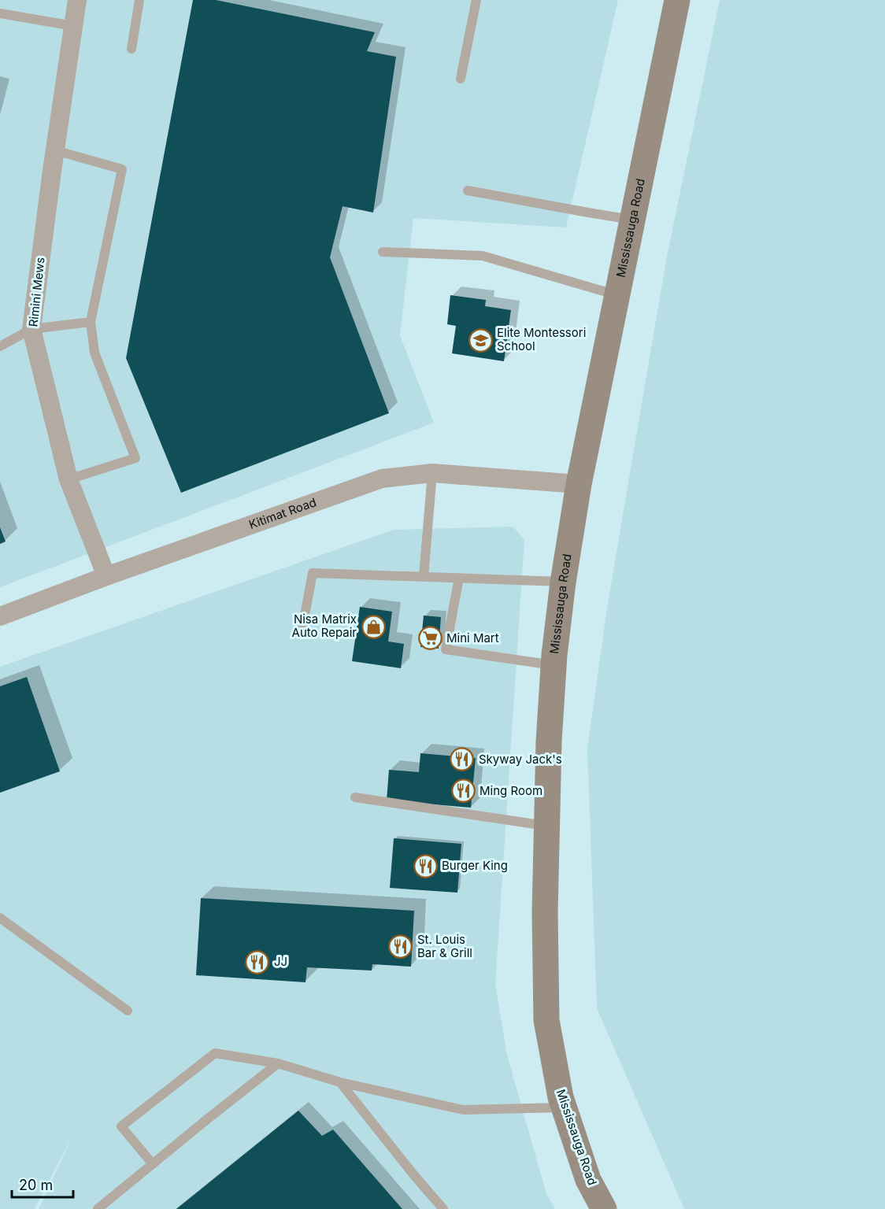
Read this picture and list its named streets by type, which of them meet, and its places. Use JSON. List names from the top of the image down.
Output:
{
  "streets": {
    "main road": ["Mississauga Road"],
    "street": ["Rimini Mews", "Kitimat Road"]
  },
  "crossings": [
    ["Mississauga Road", "Kitimat Road"],
    ["Rimini Mews", "Kitimat Road"]
  ],
  "places": {
    "school or university": ["Elite Montessori School"],
    "shop": ["Nisa Matrix Auto Repair"],
    "supermarket": ["Mini Mart"],
    "restaurant": [
      "Skyway Jack's",
      "Ming Room",
      "Burger King",
      "St. Louis Bar & Grill",
      "JJ"
    ]
  },
  "scale_bar": "20 m"
}
